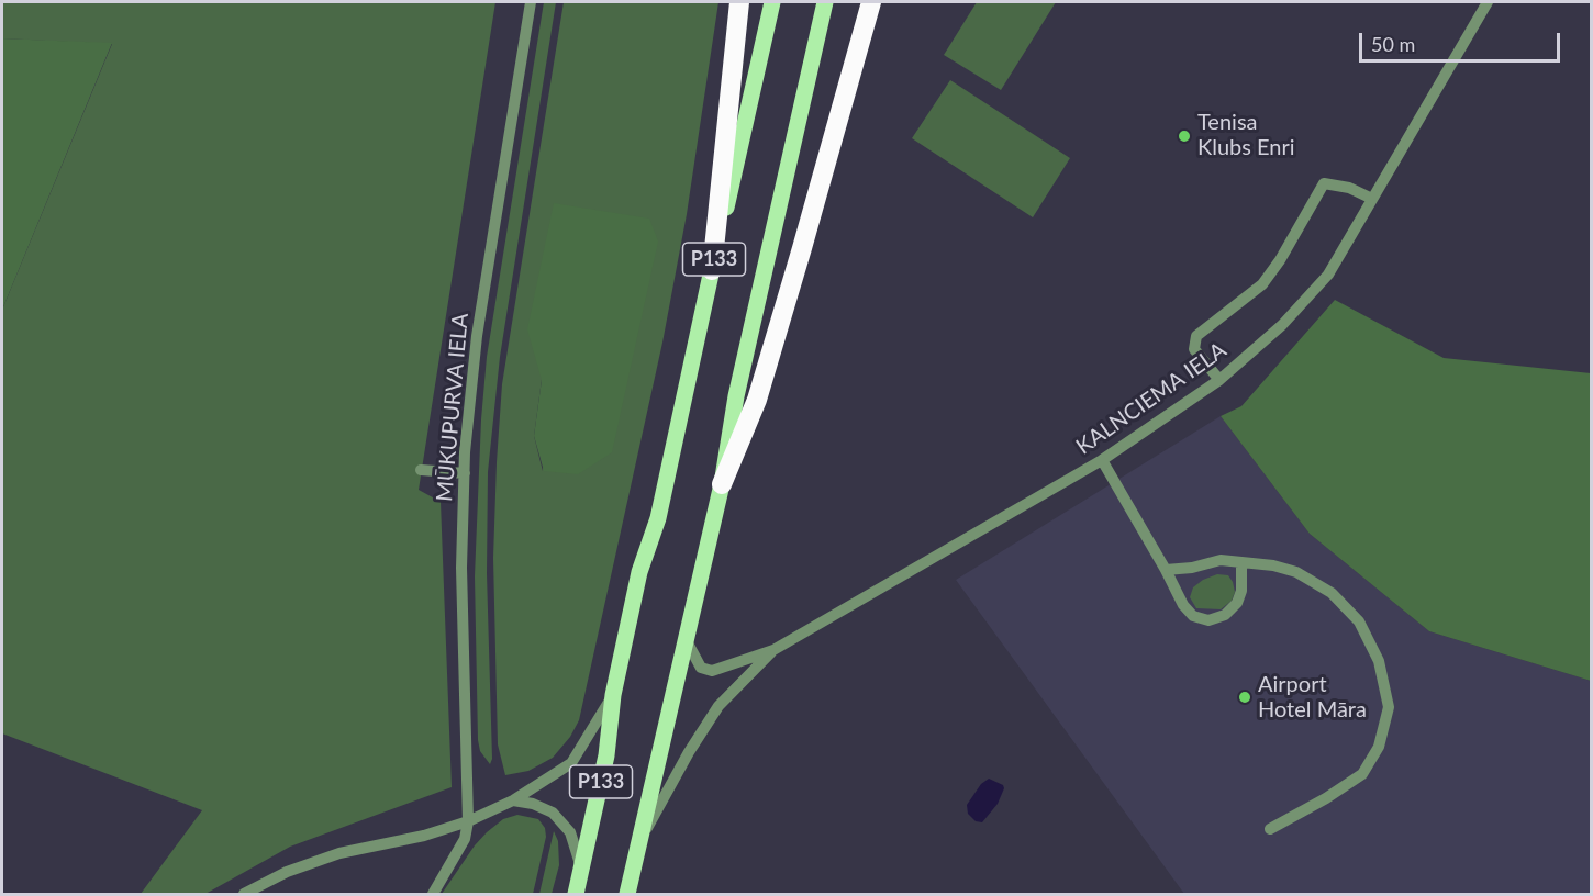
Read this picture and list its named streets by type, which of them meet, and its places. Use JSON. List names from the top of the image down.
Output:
{
  "streets": {
    "main road": ["P133"],
    "street": ["KALNCIEMA IELA", "MŪKUPURVA IELA"]
  },
  "crossings": [
    ["P133", "KALNCIEMA IELA"]
  ],
  "places": ["Tenisa Klubs Enri", "Airport Hotel Māra"],
  "scale_bar": "50 m"
}
